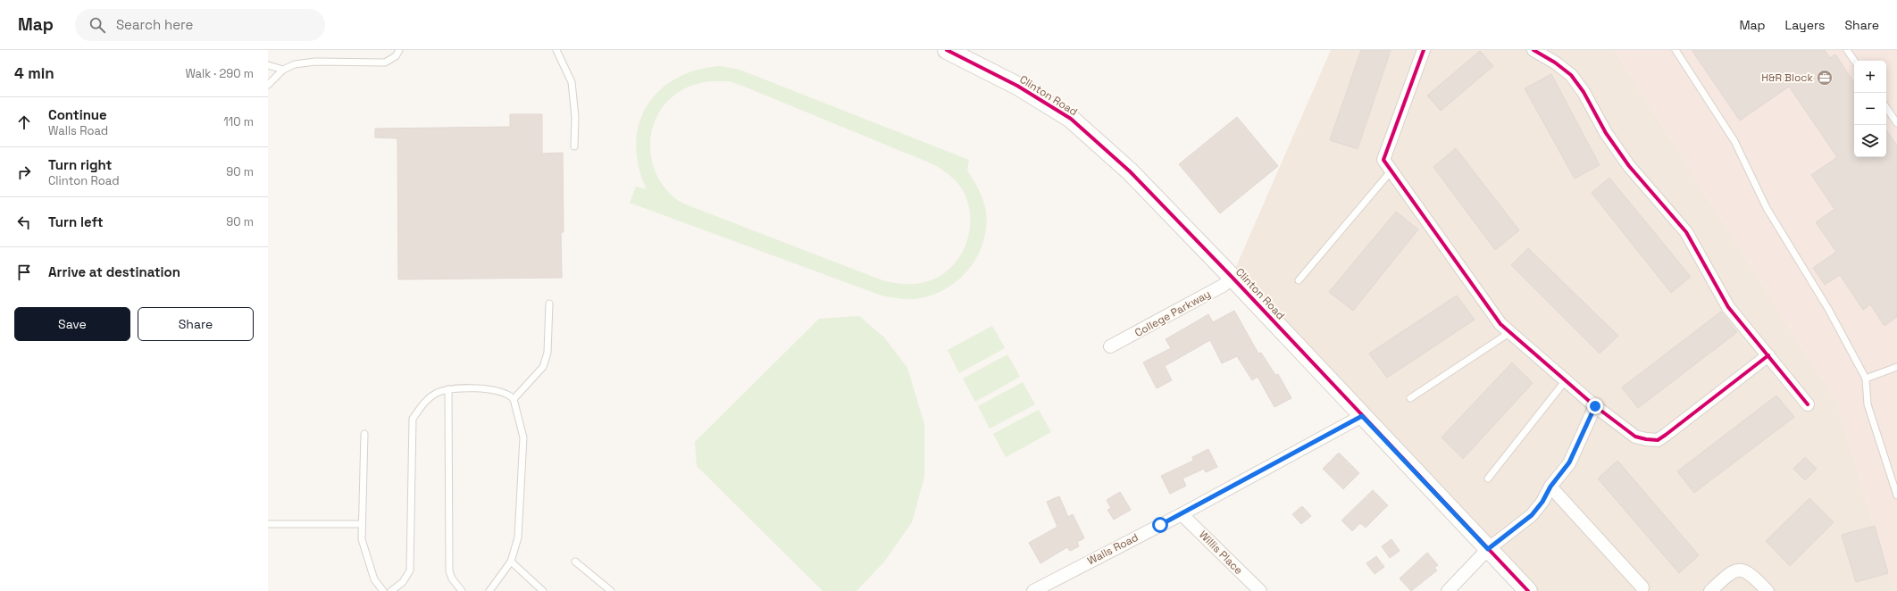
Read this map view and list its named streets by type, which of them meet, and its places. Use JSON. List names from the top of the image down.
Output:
{
  "streets": {
    "street": [
      "Clinton Road",
      "College Parkway",
      "Walls Road",
      "Willis Place"
    ]
  },
  "crossings": [
    ["Clinton Road", "College Parkway"],
    ["Clinton Road", "Walls Road"],
    ["Walls Road", "Willis Place"]
  ],
  "places": {
    "office": ["H&R Block"]
  },
  "page": {
    "header": "Map",
    "search": "Search here",
    "nav": ["Map", "Layers", "Share"],
    "heading": ["4 min", "Walk · 290 m"],
    "map_buttons": ["+", "−"],
    "list": [
      ["Continue", "Walls Road", "110 m"],
      ["Turn right", "Clinton Road", "90 m"],
      ["Turn left", "90 m"],
      "Arrive at destination"
    ],
    "buttons": ["Save", "Share"]
  }
}
